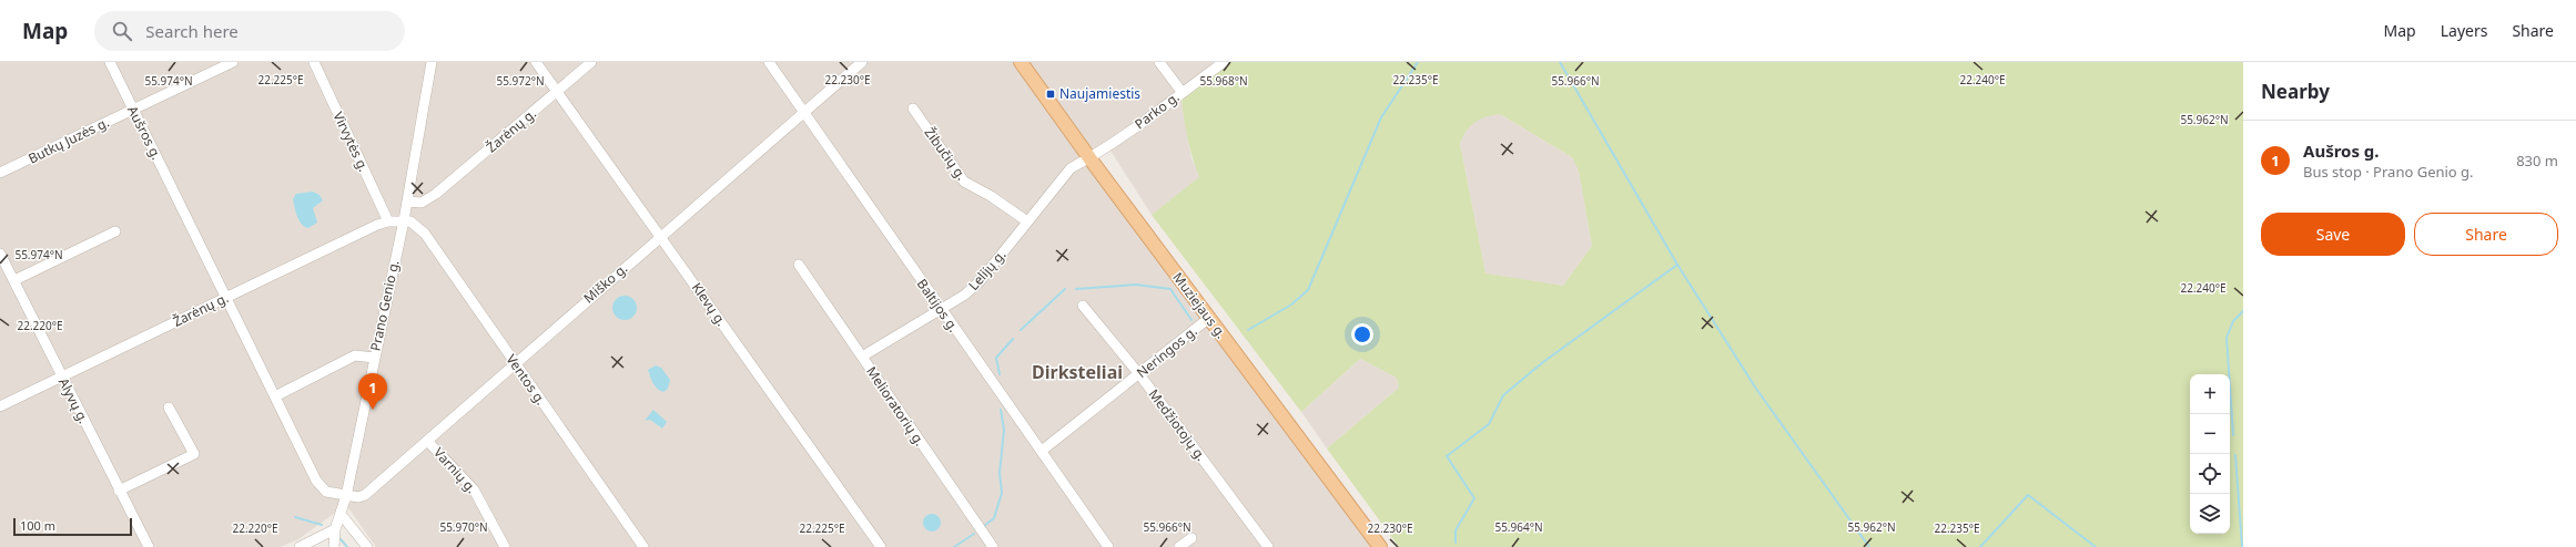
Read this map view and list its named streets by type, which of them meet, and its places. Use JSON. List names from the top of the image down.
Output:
{
  "streets": {
    "main road": ["Muziejaus g."],
    "street": [
      "Parko g.",
      "Žarėnų g.",
      "Aušros g.",
      "Butkų Juzės g.",
      "Virvytės g.",
      "Žibučių g.",
      "Lelijų g.",
      "Miško g.",
      "Klevų g.",
      "Prano Genio g.",
      "Baltijos g.",
      "Neringos g.",
      "Ventos g.",
      "Alyvų g.",
      "Melioratorių g.",
      "Medžiotojų g.",
      "Varnių g."
    ]
  },
  "crossings": [
    ["Parko g.", "Lelijų g."],
    ["Parko g.", "Muziejaus g."],
    ["Žarėnų g.", "Aušros g."],
    ["Žarėnų g.", "Virvytės g."],
    ["Žarėnų g.", "Klevų g."],
    ["Žarėnų g.", "Prano Genio g."],
    ["Žarėnų g.", "Ventos g."],
    ["Žarėnų g.", "Alyvų g."],
    ["Aušros g.", "Butkų Juzės g."],
    ["Aušros g.", "Miško g."],
    ["Aušros g.", "Prano Genio g."],
    ["Žibučių g.", "Lelijų g."],
    ["Lelijų g.", "Baltijos g."],
    ["Lelijų g.", "Muziejaus g."],
    ["Lelijų g.", "Melioratorių g."],
    ["Miško g.", "Klevų g."],
    ["Miško g.", "Prano Genio g."],
    ["Miško g.", "Baltijos g."],
    ["Miško g.", "Ventos g."],
    ["Miško g.", "Varnių g."],
    ["Prano Genio g.", "Ventos g."],
    ["Baltijos g.", "Neringos g."],
    ["Muziejaus g.", "Neringos g."],
    ["Neringos g.", "Medžiotojų g."]
  ],
  "districts": ["Dirksteliai"],
  "places": {
    "transit": ["Naujamiestis"]
  },
  "scale_bar": "100 m",
  "page": {
    "header": "Map",
    "search": "Search here",
    "nav": ["Map", "Layers", "Share"],
    "heading": "Nearby",
    "list": [
      {
        "mark": "1",
        "name": "Aušros g.",
        "note": "Bus stop · Prano Genio g.",
        "value": "830 m"
      }
    ],
    "buttons": ["Save", "Share"],
    "pins": "1",
    "map_buttons": ["+", "−"],
    "scale": "100 m"
  },
  "coordinates": [
    "22.225°E",
    "22.230°E",
    "22.235°E",
    "22.240°E",
    "55.974°N",
    "55.972°N",
    "55.968°N",
    "55.966°N",
    "55.962°N",
    "22.220°E",
    "55.970°N",
    "55.964°N"
  ]
}
